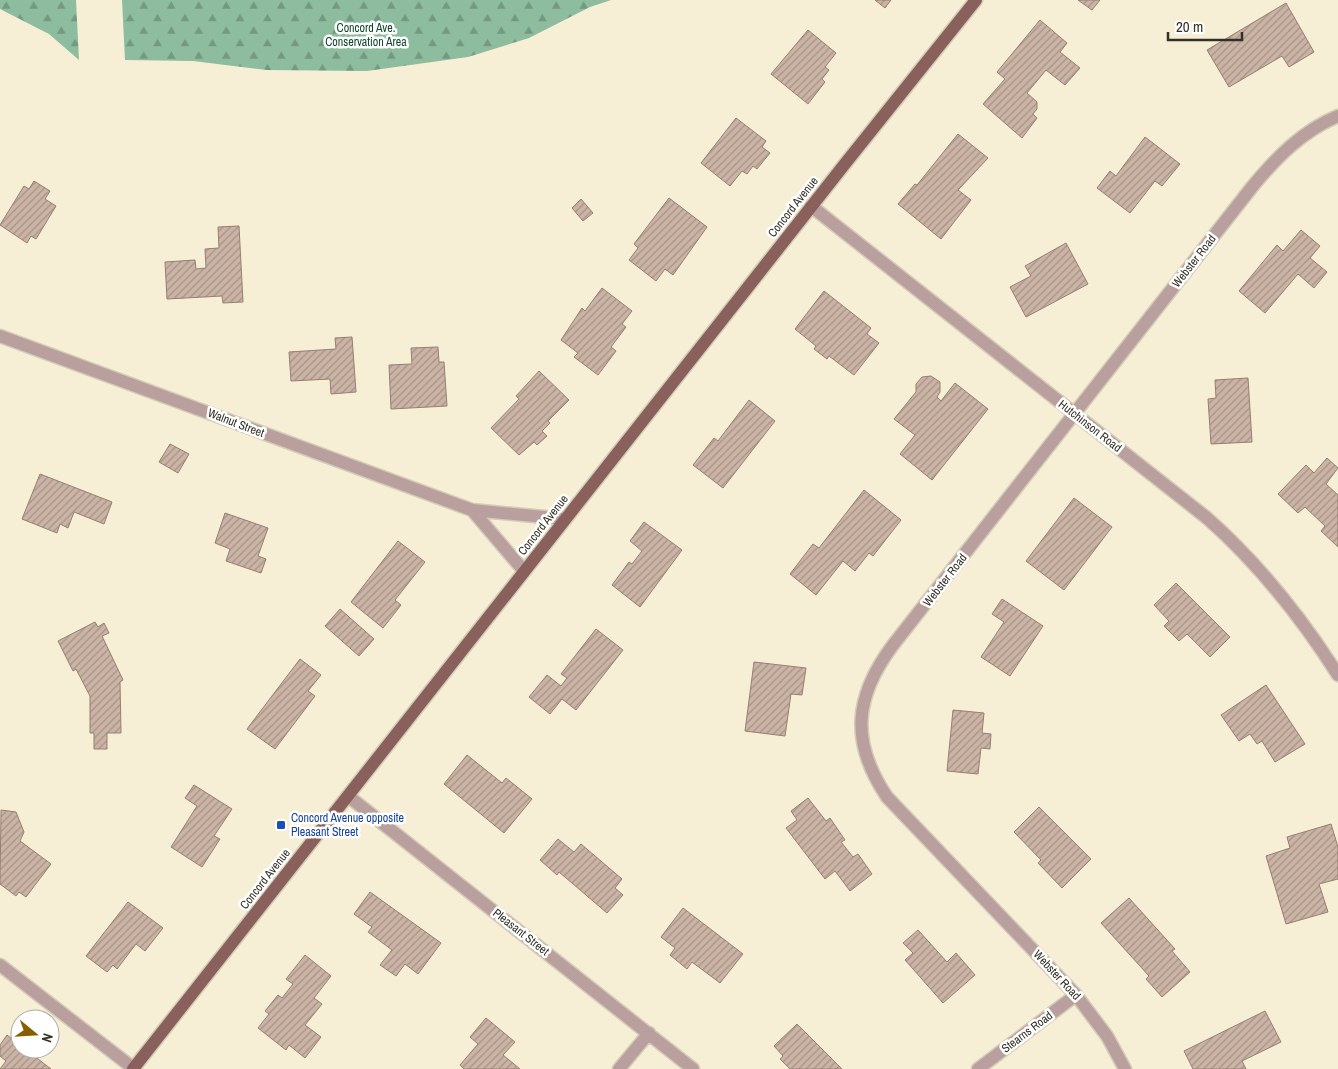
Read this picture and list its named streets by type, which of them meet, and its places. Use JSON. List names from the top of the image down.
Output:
{
  "streets": {
    "main road": ["Concord Avenue"],
    "street": [
      "Webster Road",
      "Walnut Street",
      "Hutchinson Road",
      "Pleasant Street",
      "Stearns Road"
    ]
  },
  "crossings": [
    ["Concord Avenue", "Walnut Street"],
    ["Concord Avenue", "Hutchinson Road"],
    ["Concord Avenue", "Pleasant Street"],
    ["Webster Road", "Hutchinson Road"],
    ["Webster Road", "Stearns Road"]
  ],
  "parks": ["Concord Ave. Conservation Area"],
  "places": {
    "transit": ["Concord Avenue opposite Pleasant Street"]
  },
  "scale_bar": "20 m",
  "north": "right"
}
